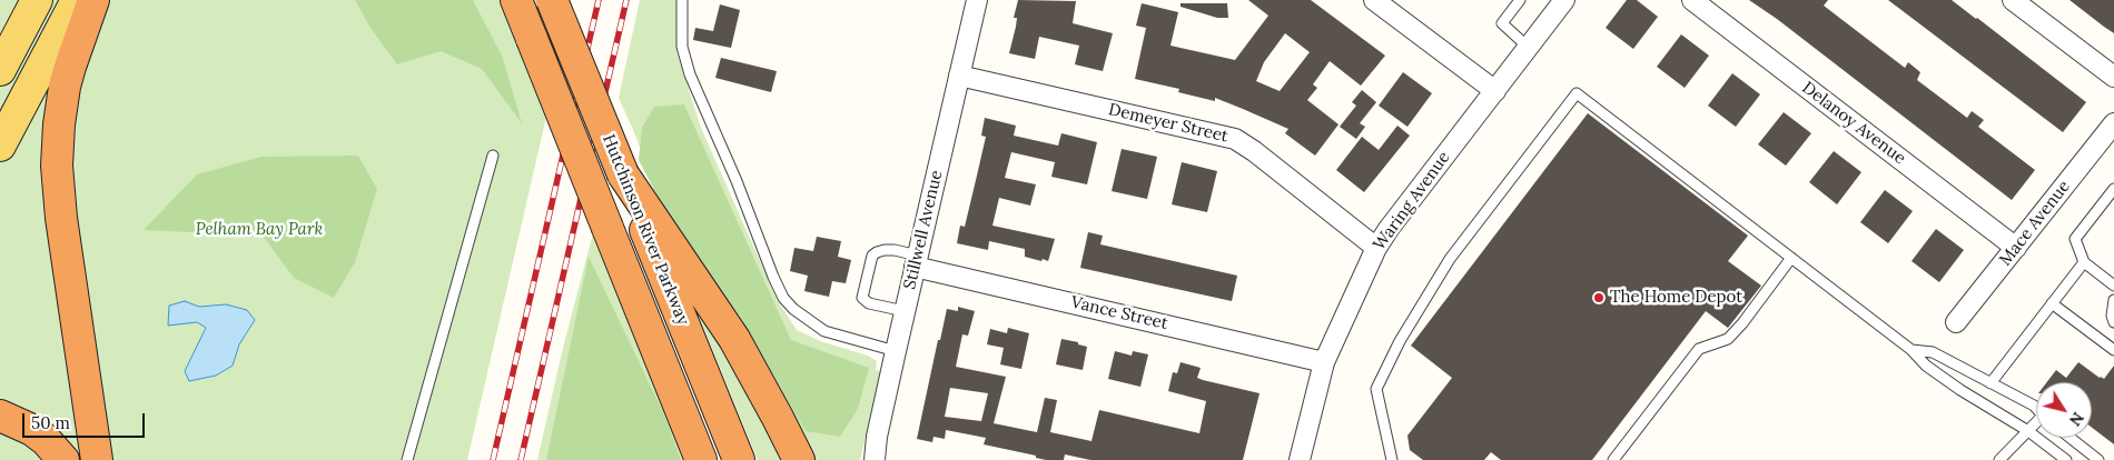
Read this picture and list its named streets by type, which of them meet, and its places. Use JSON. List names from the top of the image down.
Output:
{
  "streets": {
    "highway": ["Hutchinson River Parkway"],
    "street": [
      "Demeyer Street",
      "Delanoy Avenue",
      "Waring Avenue",
      "Mace Avenue",
      "Stillwell Avenue",
      "Vance Street"
    ]
  },
  "crossings": [
    ["Demeyer Street", "Waring Avenue"],
    ["Demeyer Street", "Stillwell Avenue"],
    ["Delanoy Avenue", "Mace Avenue"],
    ["Waring Avenue", "Vance Street"],
    ["Stillwell Avenue", "Vance Street"]
  ],
  "parks": ["Pelham Bay Park"],
  "places": ["The Home Depot"],
  "scale_bar": "50 m",
  "north": "bottom right"
}
